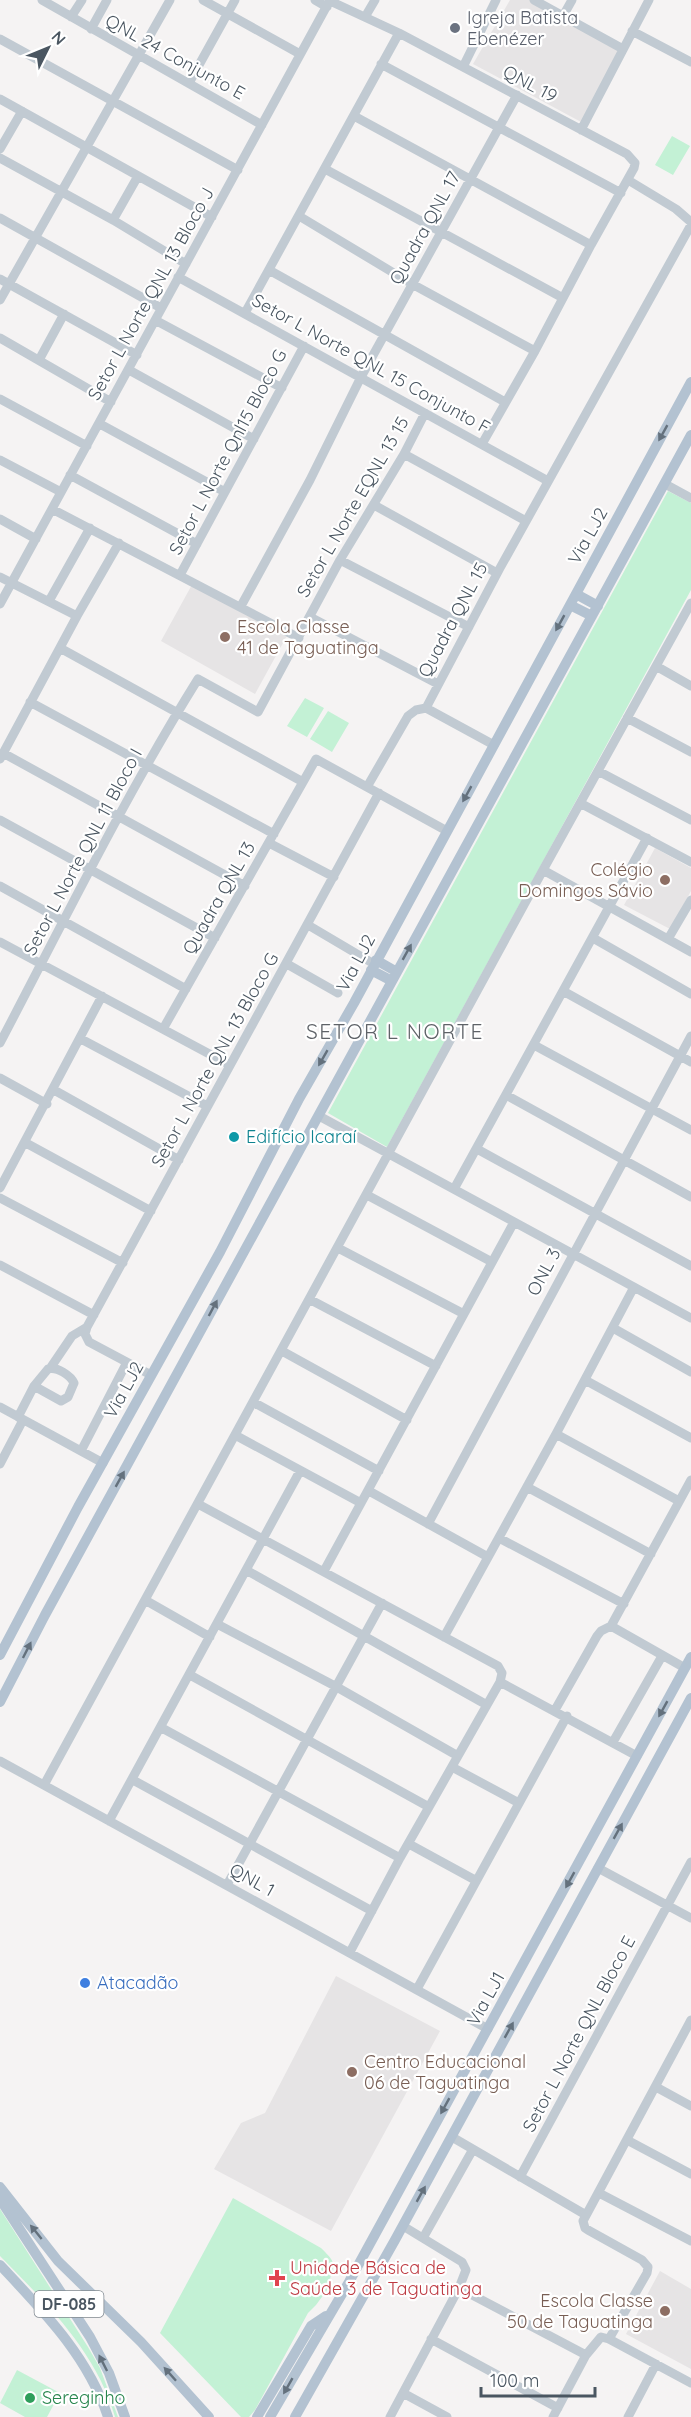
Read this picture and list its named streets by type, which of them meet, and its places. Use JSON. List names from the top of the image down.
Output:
{
  "streets": {
    "main road": ["Via LJ2", "Via LJ1", "DF-085"],
    "street": [
      "QNL 24 Conjunto E",
      "QNL 19",
      "Quadra QNL 17",
      "Setor L Norte QNL 13 Bloco J",
      "Setor L Norte QNL 15 Conjunto F",
      "Setor L Norte Qnl15 Bloco G",
      "Setor L Norte EQNL 13 15",
      "Quadra QNL 15",
      "Setor L Norte QNL 11 Bloco I",
      "Quadra QNL 13",
      "Setor L Norte QNL 13 Bloco G",
      "ONL 3",
      "QNL 1",
      "Setor L Norte QNL Bloco E"
    ]
  },
  "crossings": [
    ["QNL 24 Conjunto E", "Setor L Norte QNL 13 Bloco J"],
    ["QNL 19", "Quadra QNL 17"],
    ["QNL 19", "Setor L Norte QNL 13 Bloco J"],
    ["Quadra QNL 17", "Setor L Norte QNL 15 Conjunto F"],
    ["Setor L Norte QNL 13 Bloco J", "Setor L Norte QNL 15 Conjunto F"],
    ["Setor L Norte QNL 15 Conjunto F", "Setor L Norte Qnl15 Bloco G"],
    ["Setor L Norte QNL 15 Conjunto F", "Setor L Norte EQNL 13 15"],
    ["Setor L Norte QNL 15 Conjunto F", "Quadra QNL 15"],
    ["Setor L Norte EQNL 13 15", "Setor L Norte QNL 11 Bloco I"],
    ["QNL 1", "Via LJ1"]
  ],
  "districts": ["SETOR L NORTE"],
  "places": {
    "other": [
      "Igreja Batista Ebenézer",
      "Escola Classe 41 de Taguatinga",
      "Colégio Domingos Sávio",
      "Edifício Icaraí",
      "Atacadão",
      "Centro Educacional 06 de Taguatinga",
      "Escola Classe 50 de Taguatinga",
      "Sereginho"
    ],
    "health": ["Unidade Básica de Saúde 3 de Taguatinga"]
  },
  "scale_bar": "100 m",
  "north": "top right"
}
